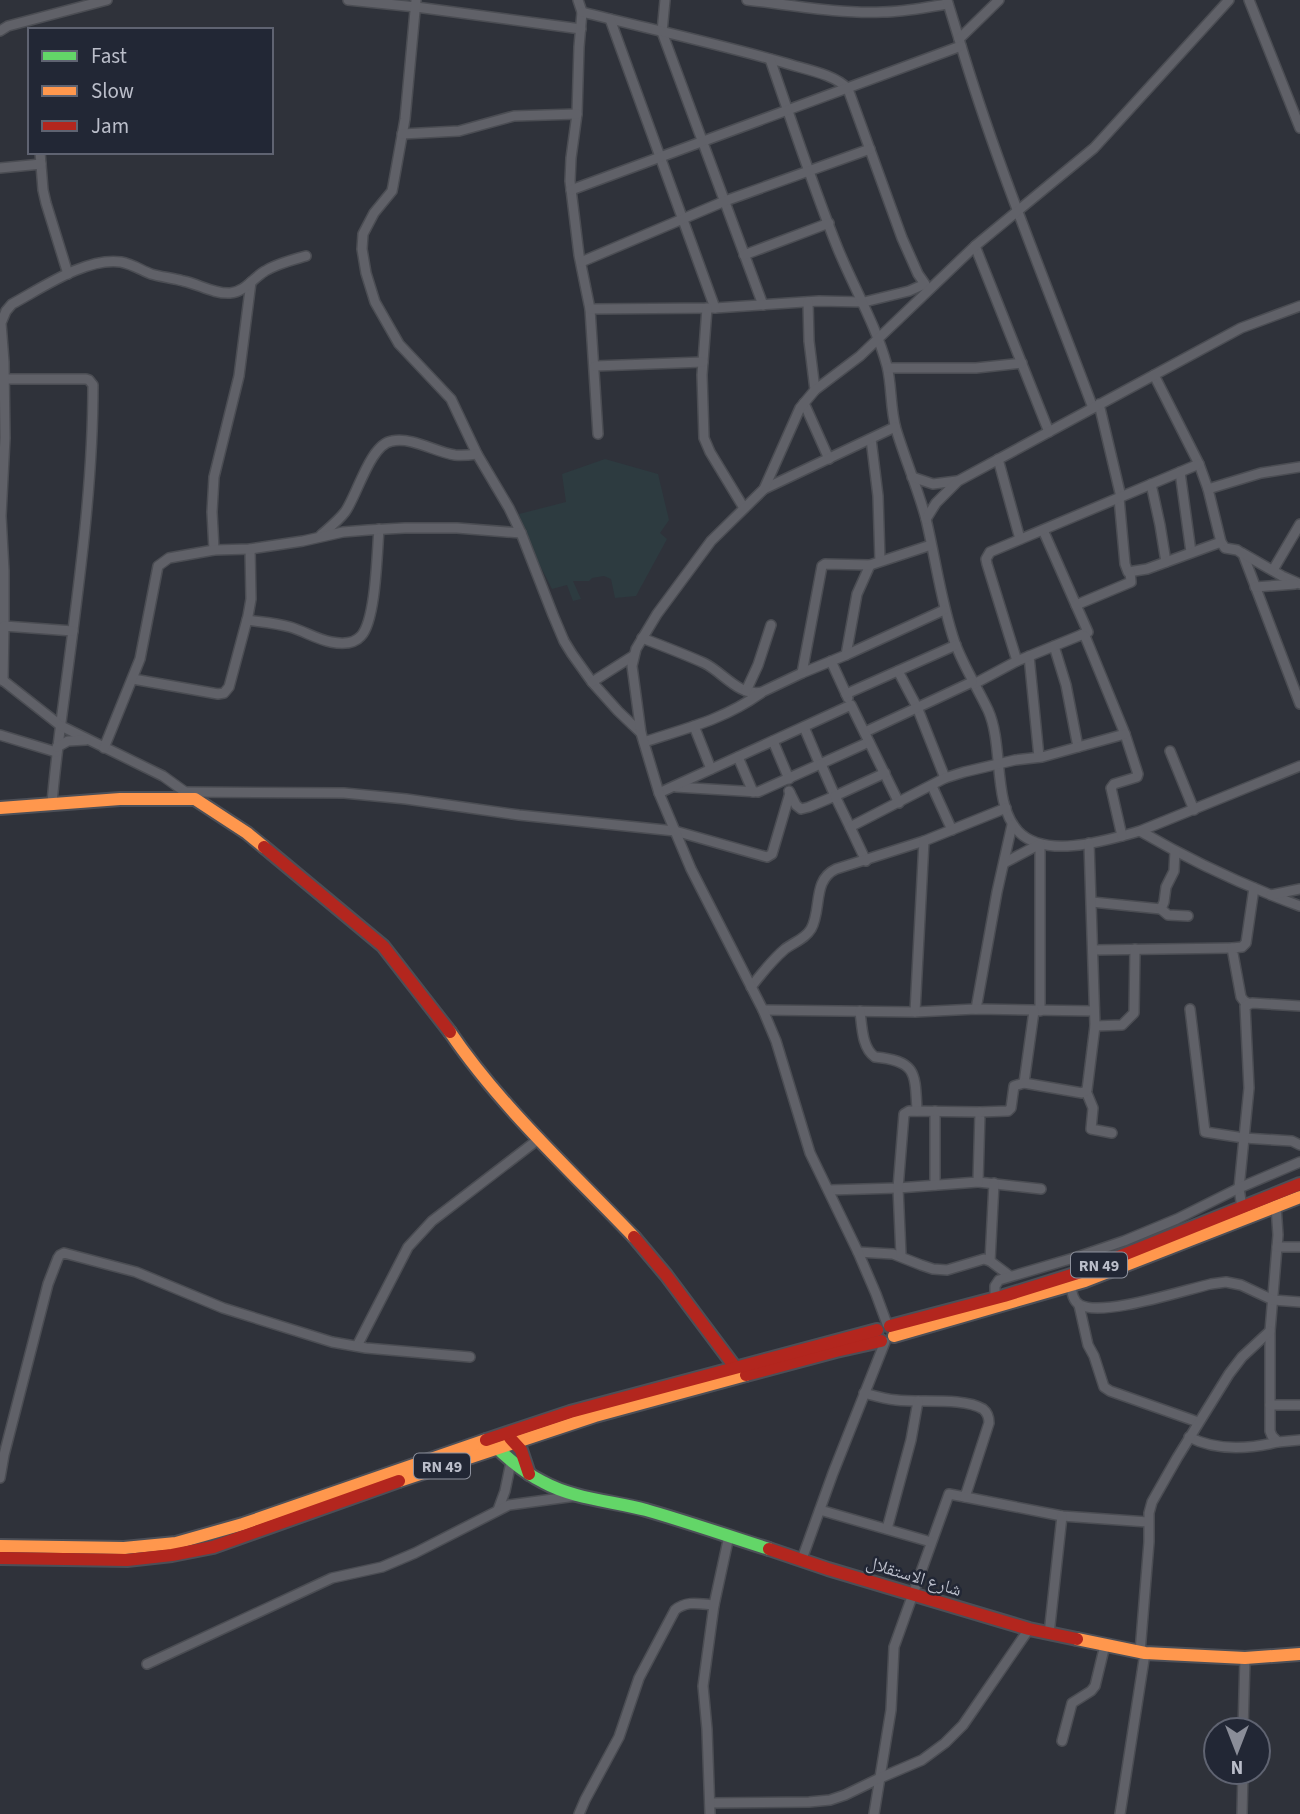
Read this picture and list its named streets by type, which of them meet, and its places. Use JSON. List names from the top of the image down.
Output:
{
  "streets": {
    "main road": ["RN 49", "شارع الاستقلال"]
  },
  "crossings": [
    ["RN 49", "شارع الاستقلال"]
  ],
  "legend": ["Fast", "Slow", "Jam"],
  "north": "bottom"
}
